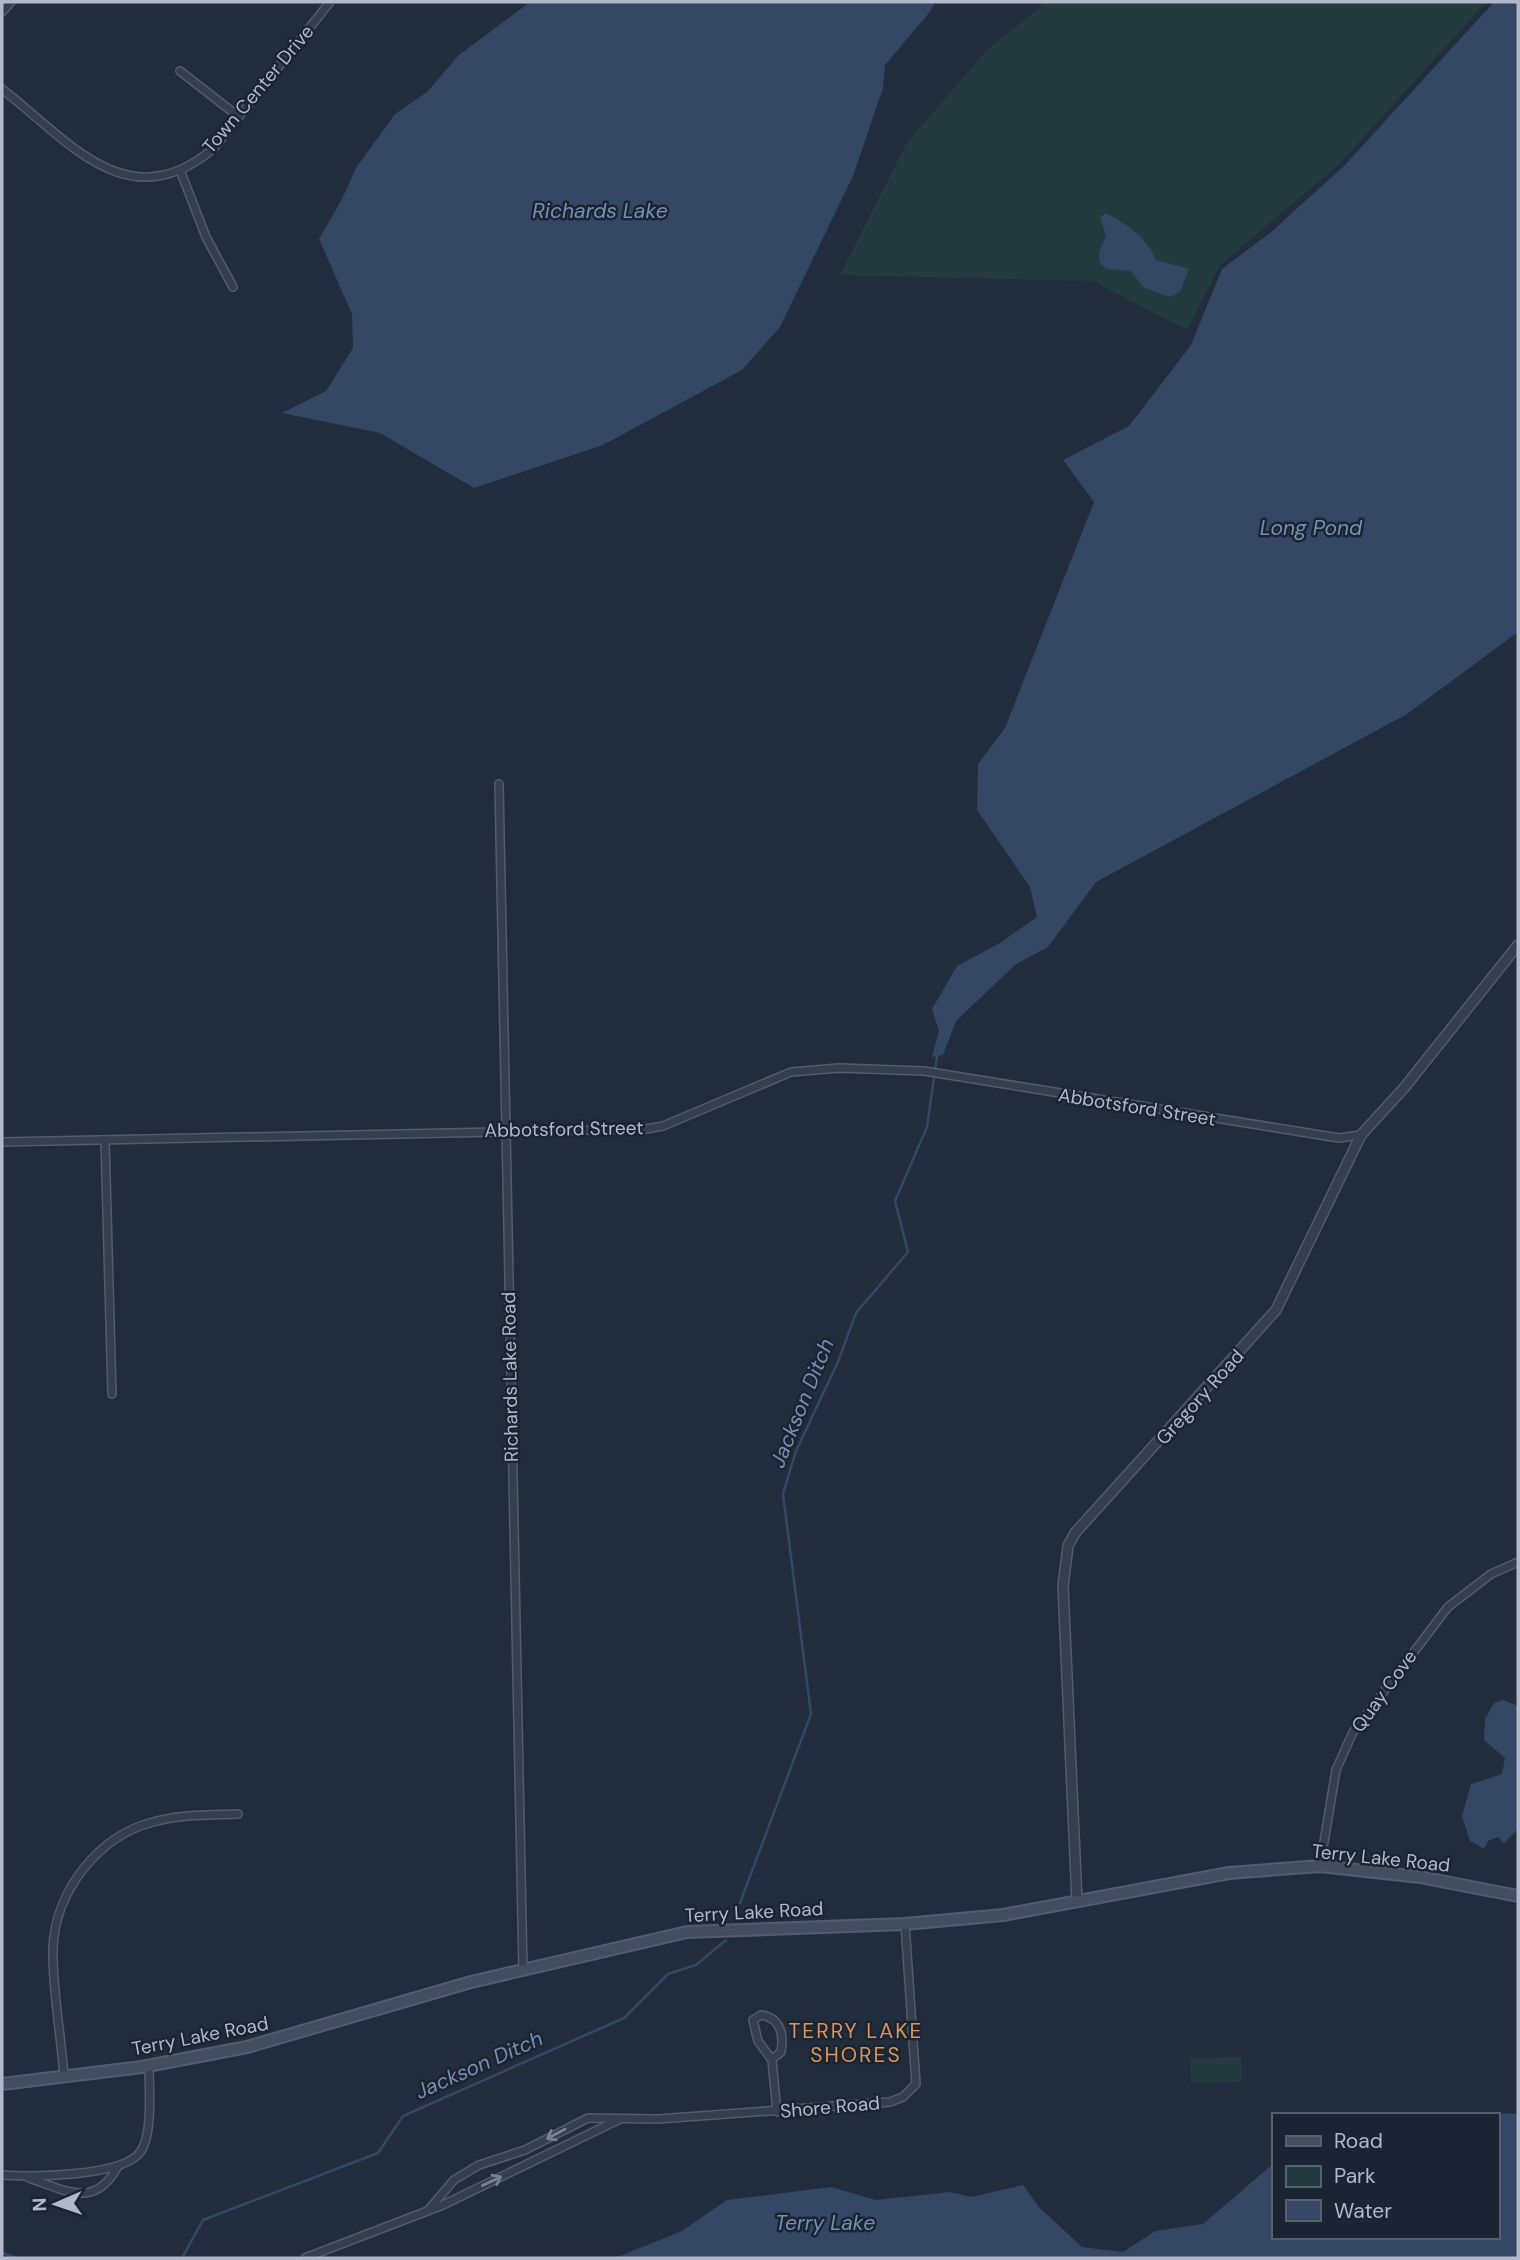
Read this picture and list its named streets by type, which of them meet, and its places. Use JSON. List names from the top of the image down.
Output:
{
  "streets": {
    "main road": ["Terry Lake Road"],
    "street": [
      "Town Center Drive",
      "Abbotsford Street",
      "Richards Lake Road",
      "Gregory Road",
      "Quay Cove",
      "Shore Road"
    ]
  },
  "crossings": [
    ["Abbotsford Street", "Richards Lake Road"],
    ["Abbotsford Street", "Gregory Road"],
    ["Richards Lake Road", "Terry Lake Road"],
    ["Gregory Road", "Terry Lake Road"],
    ["Quay Cove", "Terry Lake Road"],
    ["Terry Lake Road", "Shore Road"]
  ],
  "districts": ["TERRY LAKE SHORES"],
  "water": [
    "Richards Lake",
    "Long Pond",
    "Jackson Ditch",
    "Terry Lake"
  ],
  "legend": ["Road", "Park", "Water"],
  "north": "left"
}
